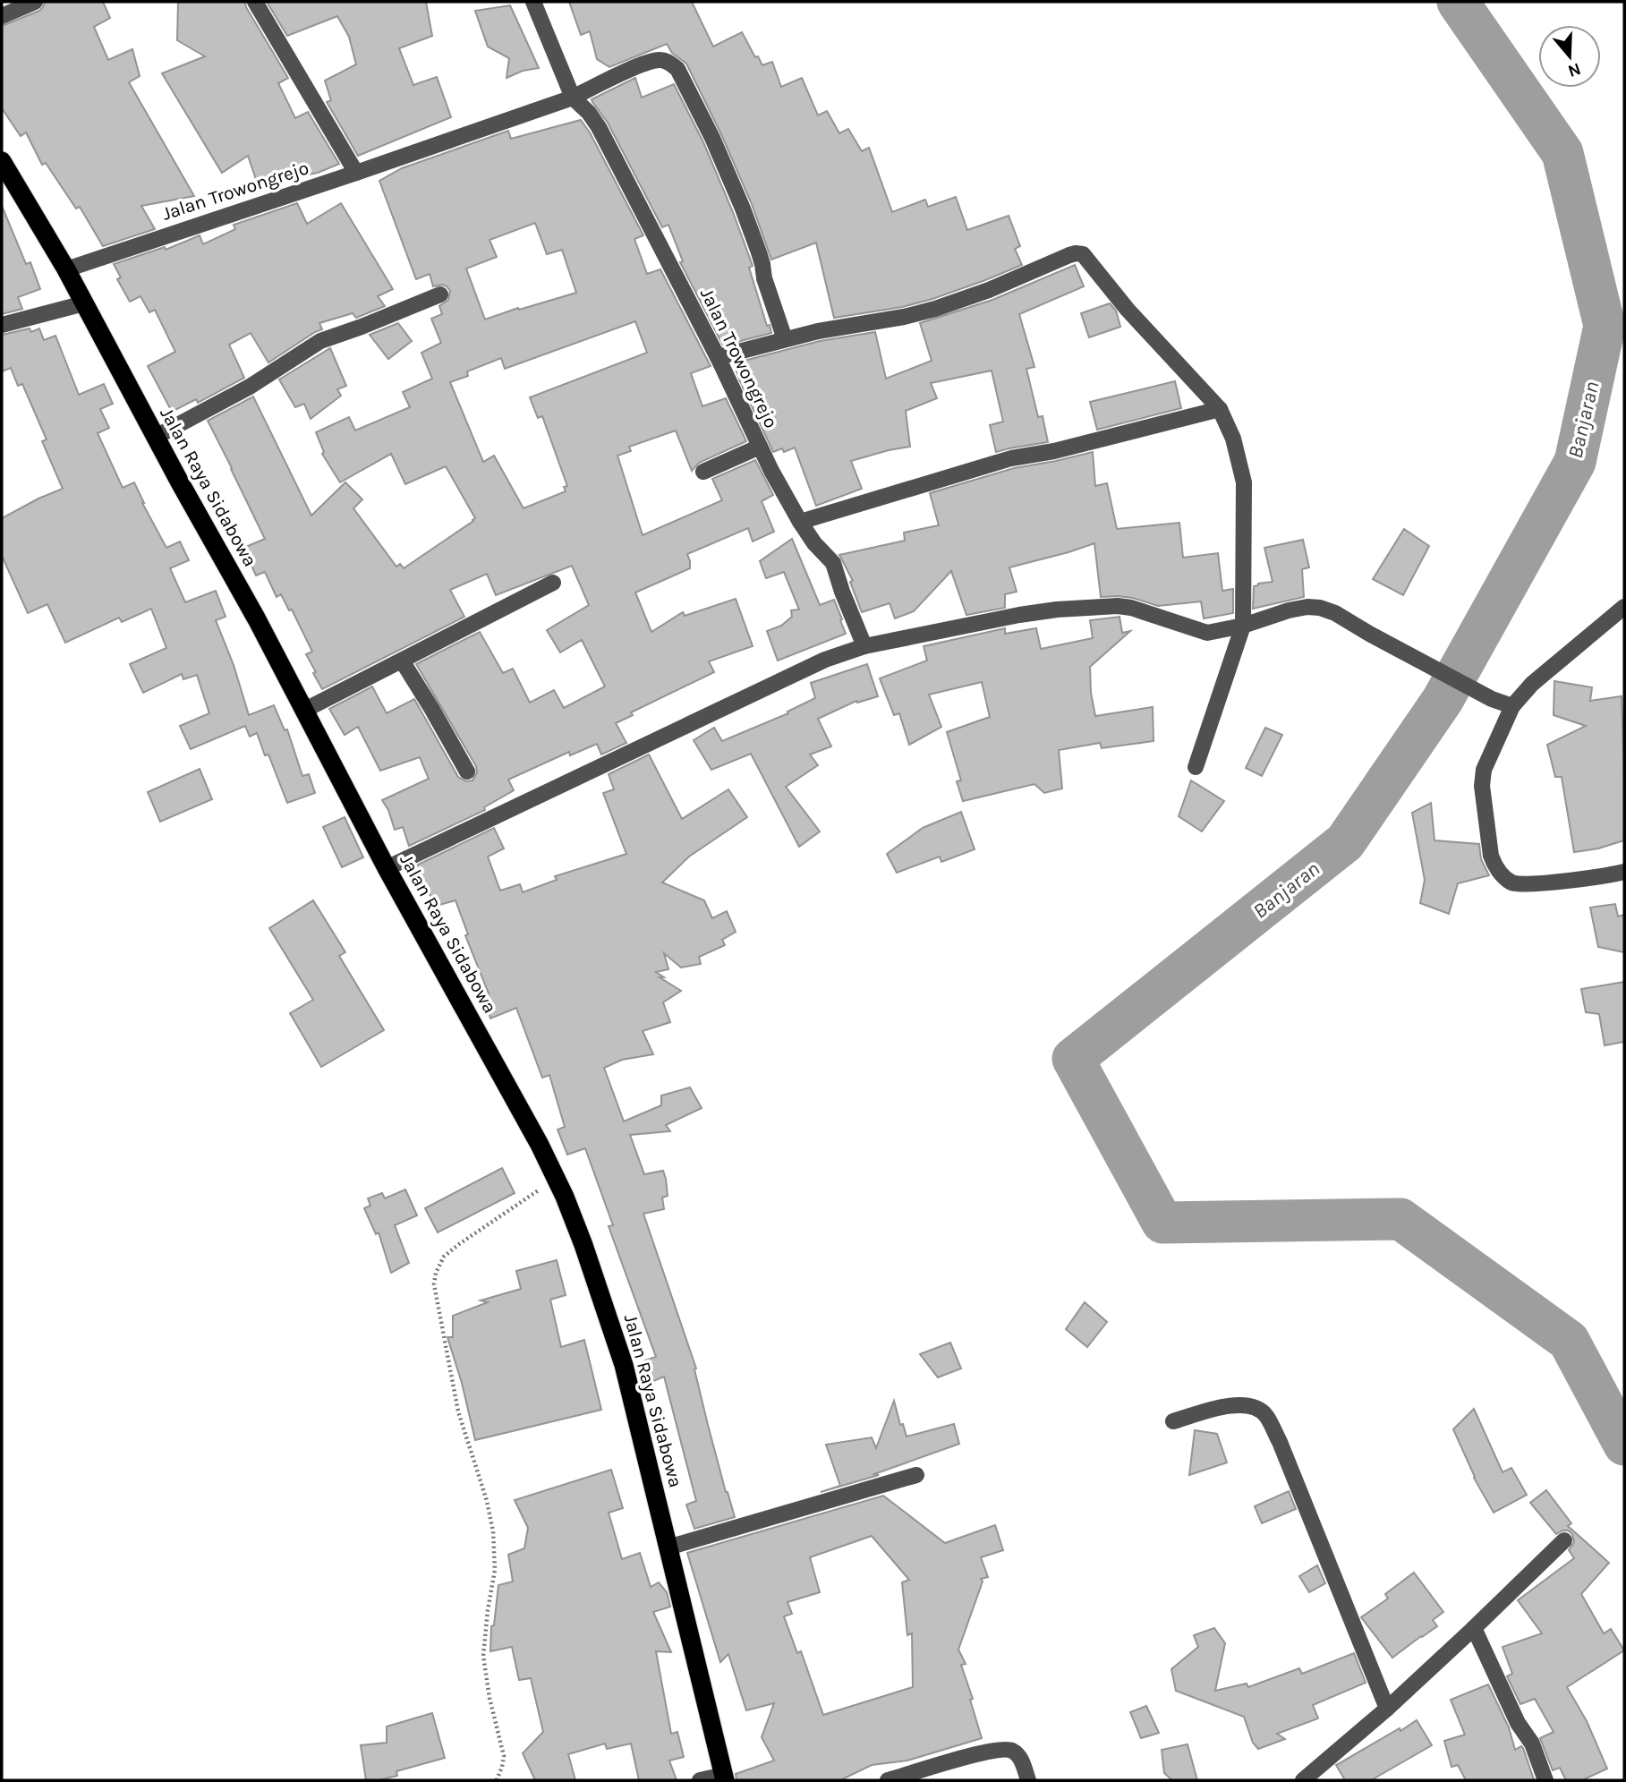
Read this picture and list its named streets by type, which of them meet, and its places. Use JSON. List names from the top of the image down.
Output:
{
  "streets": {
    "highway": ["Jalan Raya Sidabowa"],
    "street": ["Jalan Trowongrejo"]
  },
  "crossings": [
    ["Jalan Trowongrejo", "Jalan Raya Sidabowa"]
  ],
  "water": ["Banjaran"],
  "north": "bottom"
}
